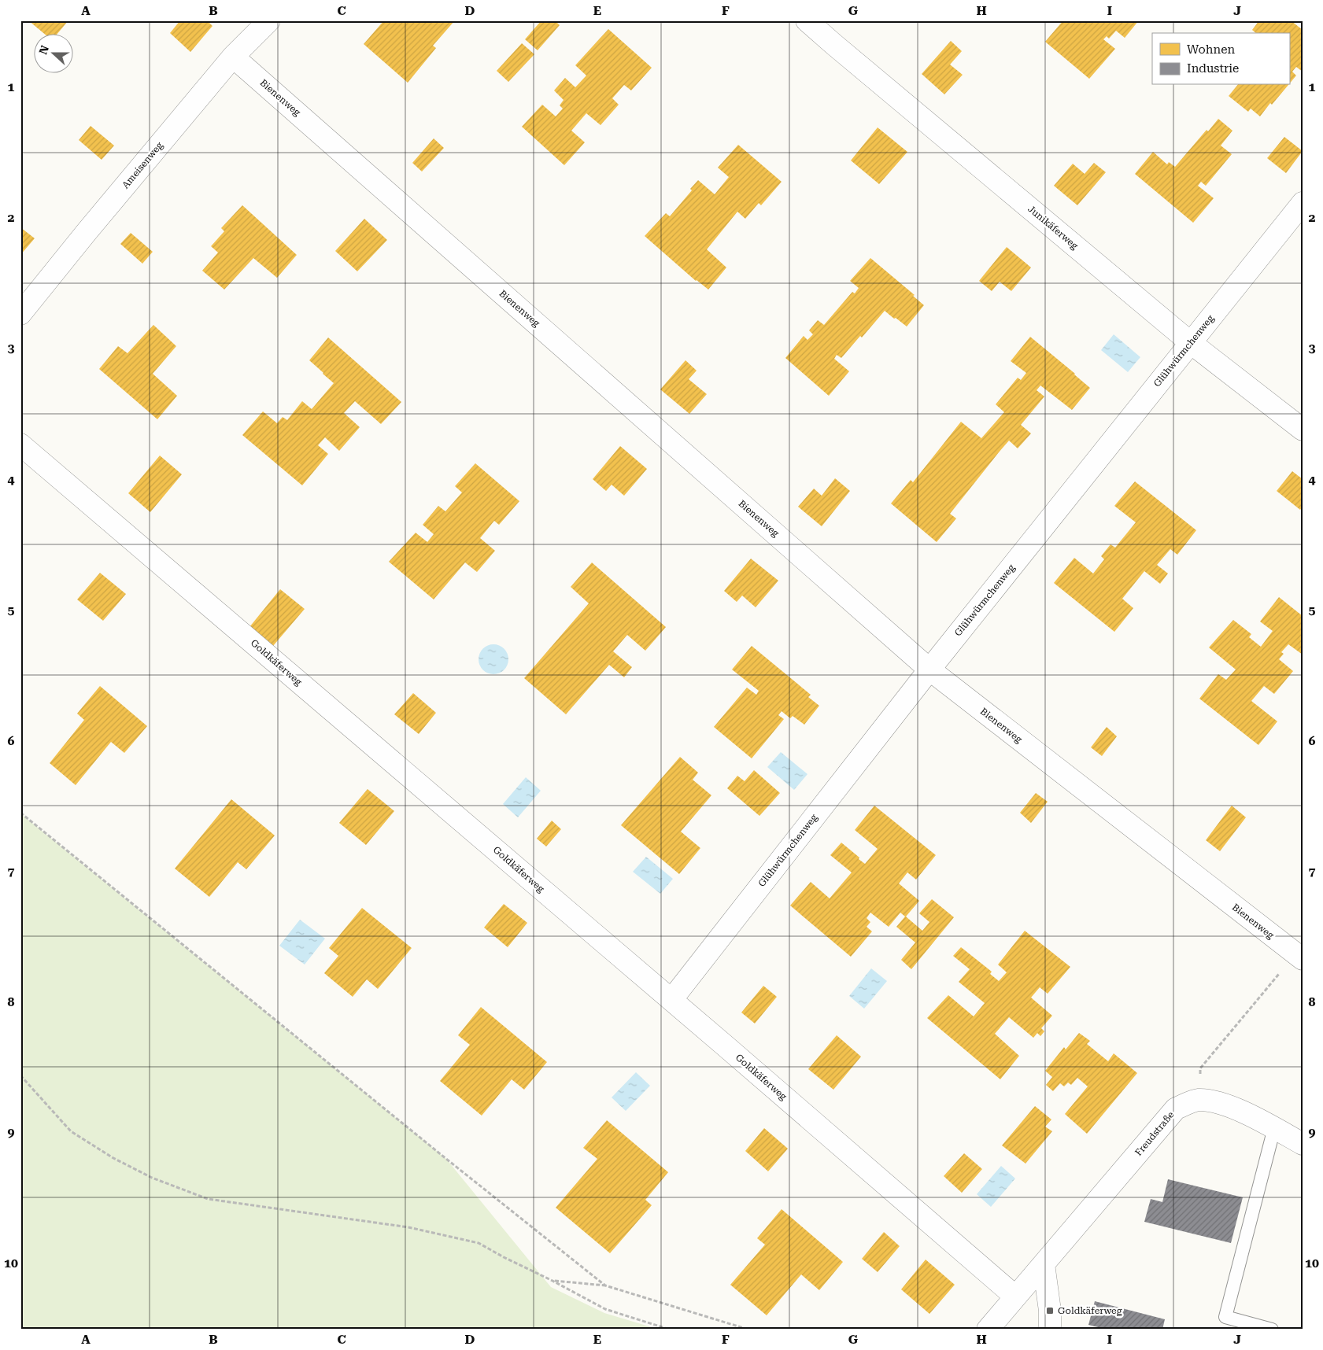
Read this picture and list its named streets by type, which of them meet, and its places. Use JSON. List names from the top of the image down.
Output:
{
  "streets": {
    "street": [
      "Bienenweg",
      "Ameisenweg",
      "Junikäferweg",
      "Glühwürmchenweg",
      "Goldkäferweg",
      "Freudstraße"
    ]
  },
  "crossings": [
    ["Bienenweg", "Ameisenweg"],
    ["Bienenweg", "Glühwürmchenweg"],
    ["Junikäferweg", "Glühwürmchenweg"],
    ["Glühwürmchenweg", "Goldkäferweg"],
    ["Goldkäferweg", "Freudstraße"]
  ],
  "places": {
    "transit": ["Goldkäferweg"]
  },
  "legend": ["Wohnen", "Industrie"],
  "north": "left",
  "grid": {
    "columns": [
      "A",
      "B",
      "C",
      "D",
      "E",
      "F",
      "G",
      "H",
      "I",
      "J"
    ],
    "rows": [
      "1",
      "2",
      "3",
      "4",
      "5",
      "6",
      "7",
      "8",
      "9",
      "10"
    ]
  }
}
